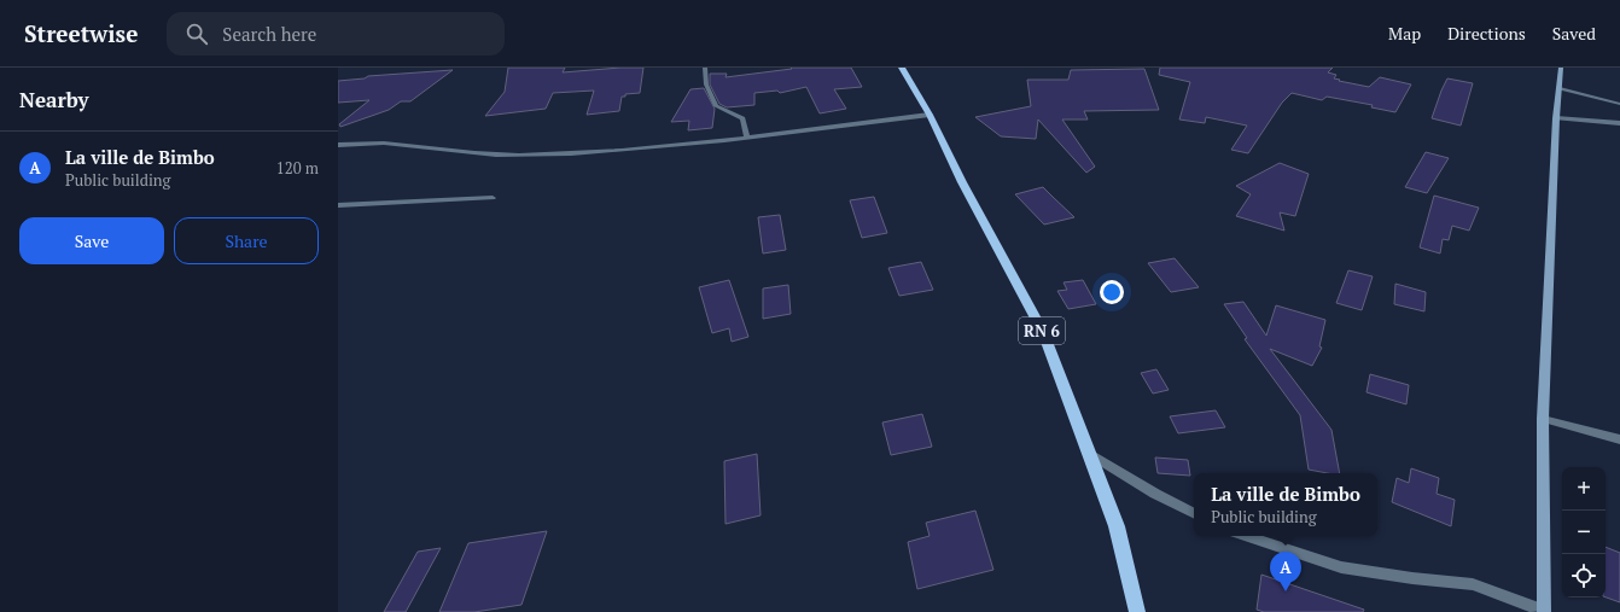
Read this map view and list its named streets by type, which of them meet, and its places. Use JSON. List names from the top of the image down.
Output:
{
  "streets": {
    "main road": ["RN 6"]
  },
  "page": {
    "header": "Streetwise",
    "search": "Search here",
    "nav": ["Map", "Directions", "Saved"],
    "heading": "Nearby",
    "list": [
      {
        "mark": "A",
        "name": "La ville de Bimbo",
        "note": "Public building",
        "value": "120 m"
      }
    ],
    "buttons": ["Save", "Share"],
    "map_buttons": ["+", "−"],
    "popup": ["La ville de Bimbo", "Public building"],
    "pins": "A"
  }
}
